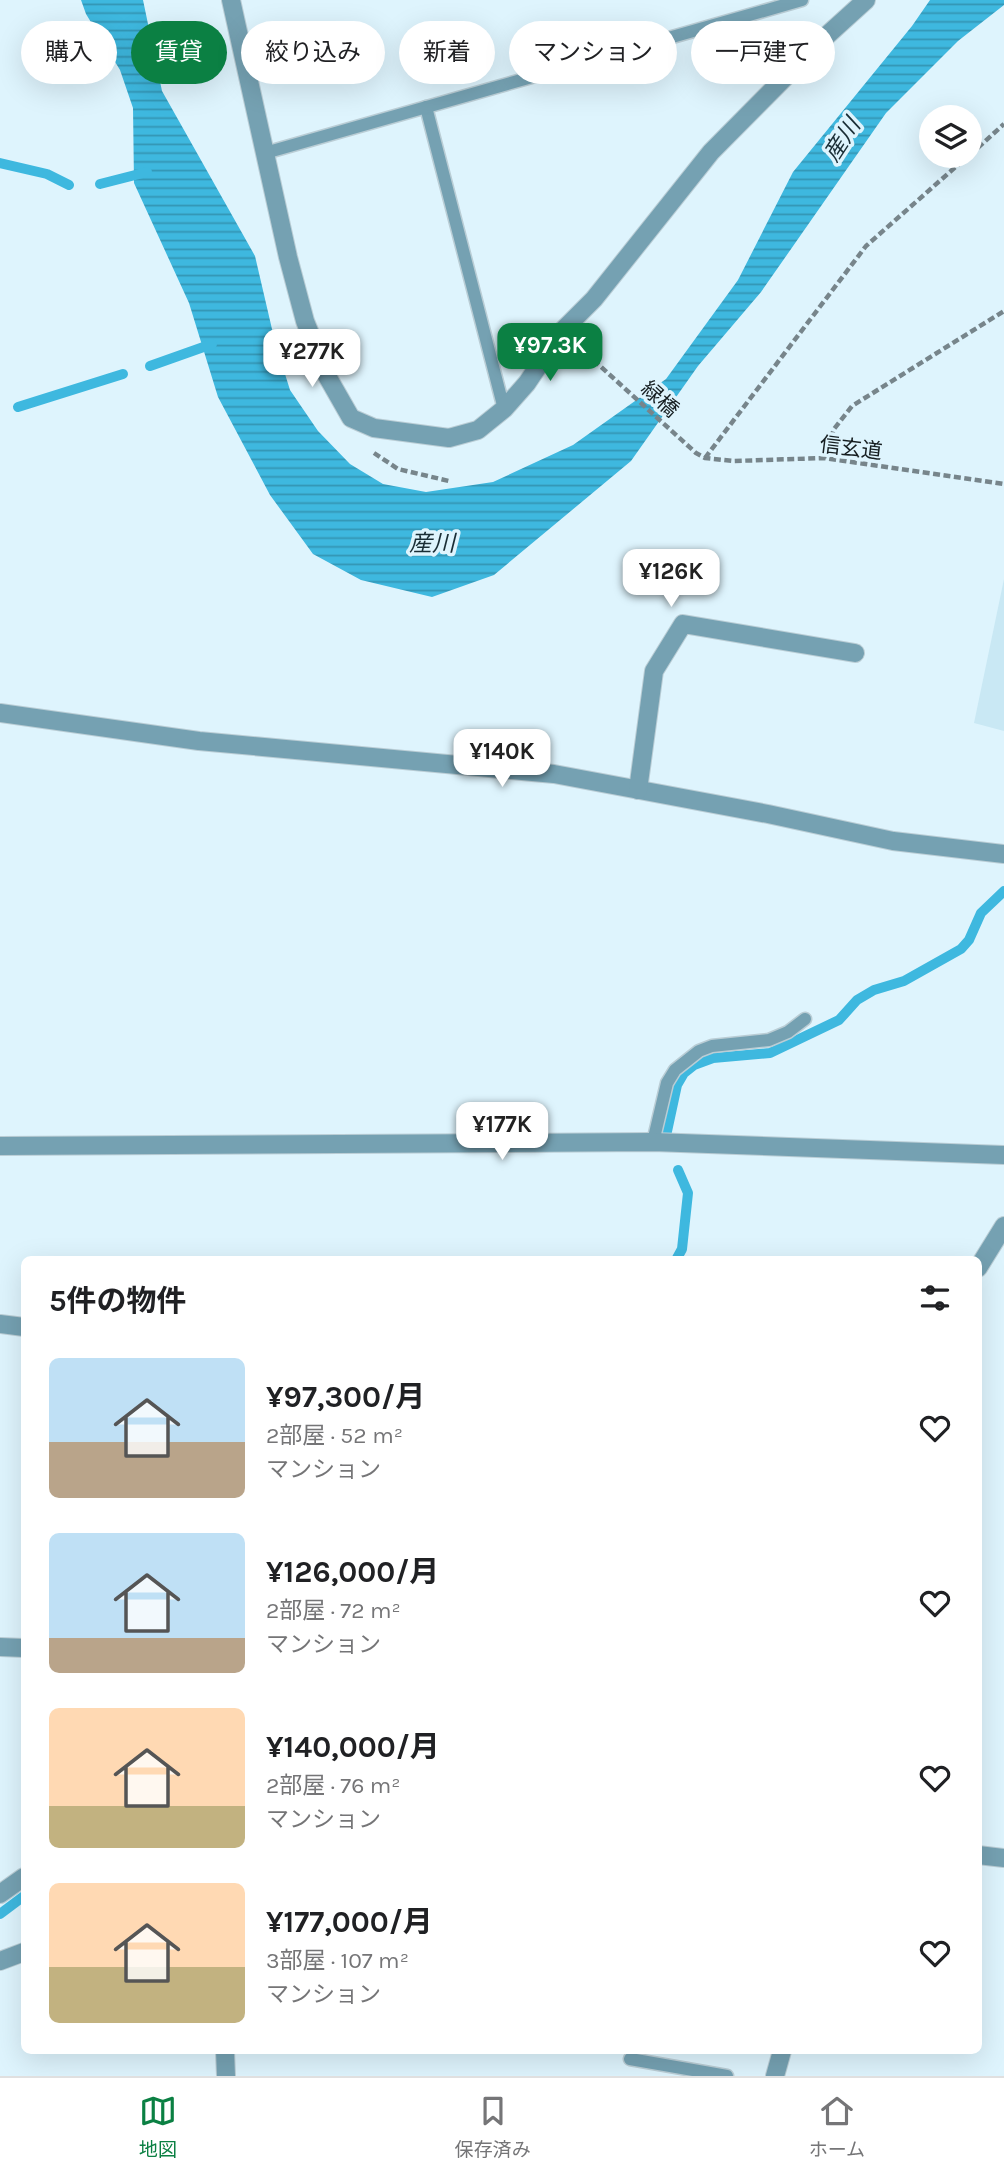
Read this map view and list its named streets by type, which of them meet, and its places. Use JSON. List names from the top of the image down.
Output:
{
  "streets": {
    "path": ["緑橋", "信玄道"]
  },
  "crossings": [
    ["緑橋", "信玄道"]
  ],
  "water": ["産川"],
  "page": {
    "chip": [
      "購入",
      "賃貸",
      "絞り込み",
      "新着",
      "マンション",
      "一戸建て"
    ],
    "price": [
      "¥97.3K",
      "¥277K",
      "¥126K",
      "¥140K",
      "¥177K"
    ],
    "heading": "5件の物件",
    "list": [
      {
        "name": "¥97,300/月",
        "note": "2部屋 · 52 m² · マンション"
      },
      {
        "name": "¥126,000/月",
        "note": "2部屋 · 72 m² · マンション"
      },
      {
        "name": "¥140,000/月",
        "note": "2部屋 · 76 m² · マンション"
      },
      {
        "name": "¥177,000/月",
        "note": "3部屋 · 107 m² · マンション"
      }
    ],
    "tabs": ["地図", "保存済み", "ホーム"]
  }
}
